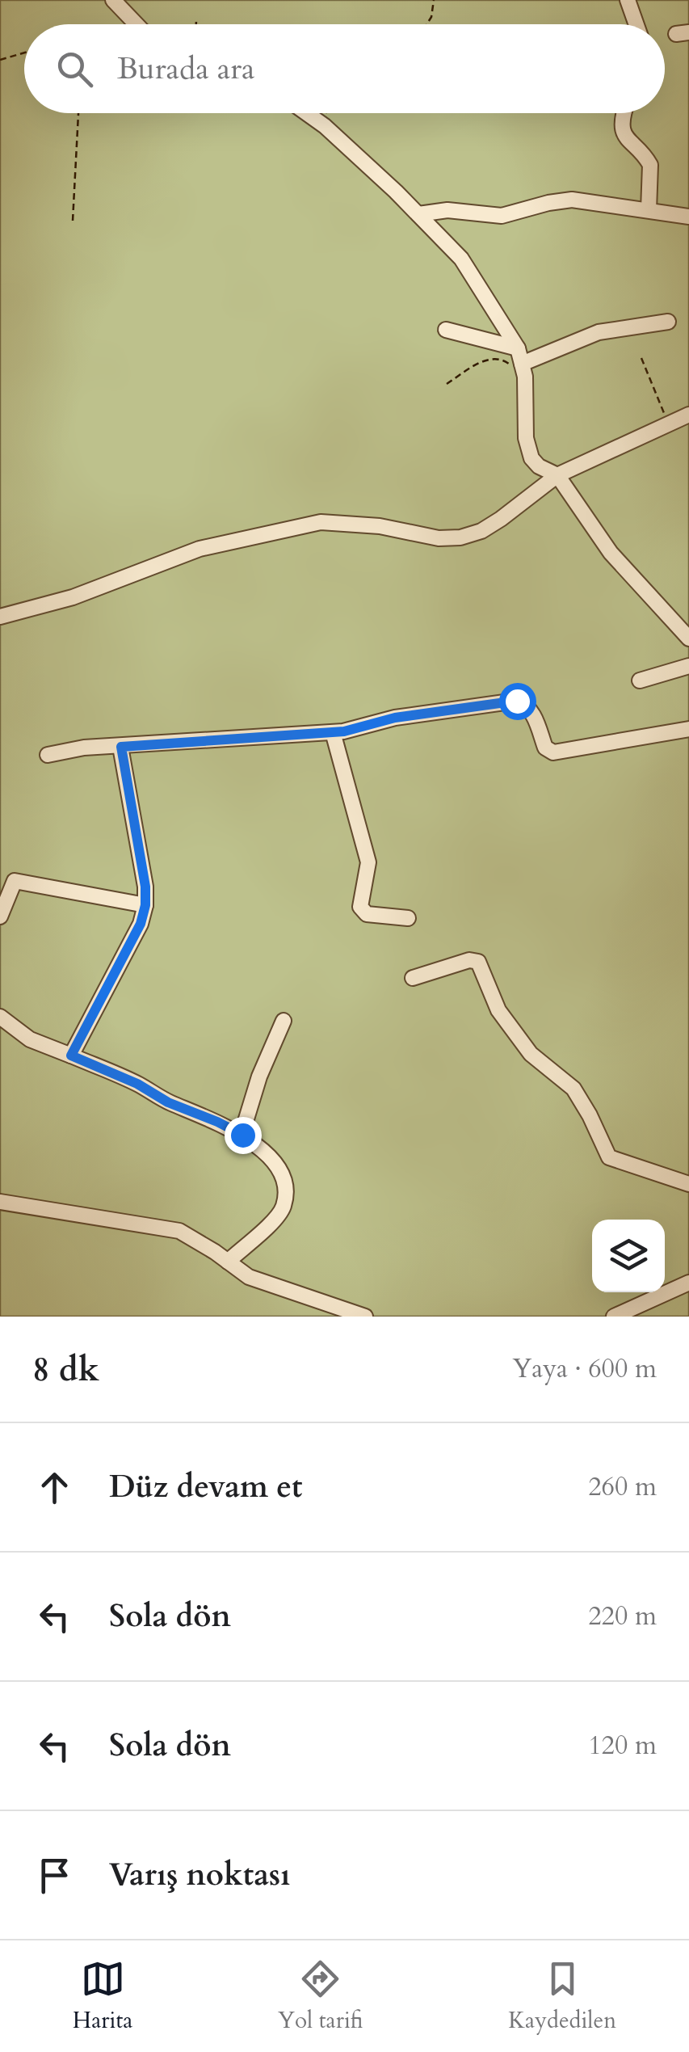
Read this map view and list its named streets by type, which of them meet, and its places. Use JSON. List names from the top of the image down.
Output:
{
  "page": {
    "search": "Burada ara",
    "heading": ["8 dk", "Yaya · 600 m"],
    "list": [
      ["Düz devam et", "260 m"],
      ["Sola dön", "220 m"],
      ["Sola dön", "120 m"],
      "Varış noktası"
    ],
    "nav": ["Harita", "Yol tarifi", "Kaydedilen"]
  }
}
